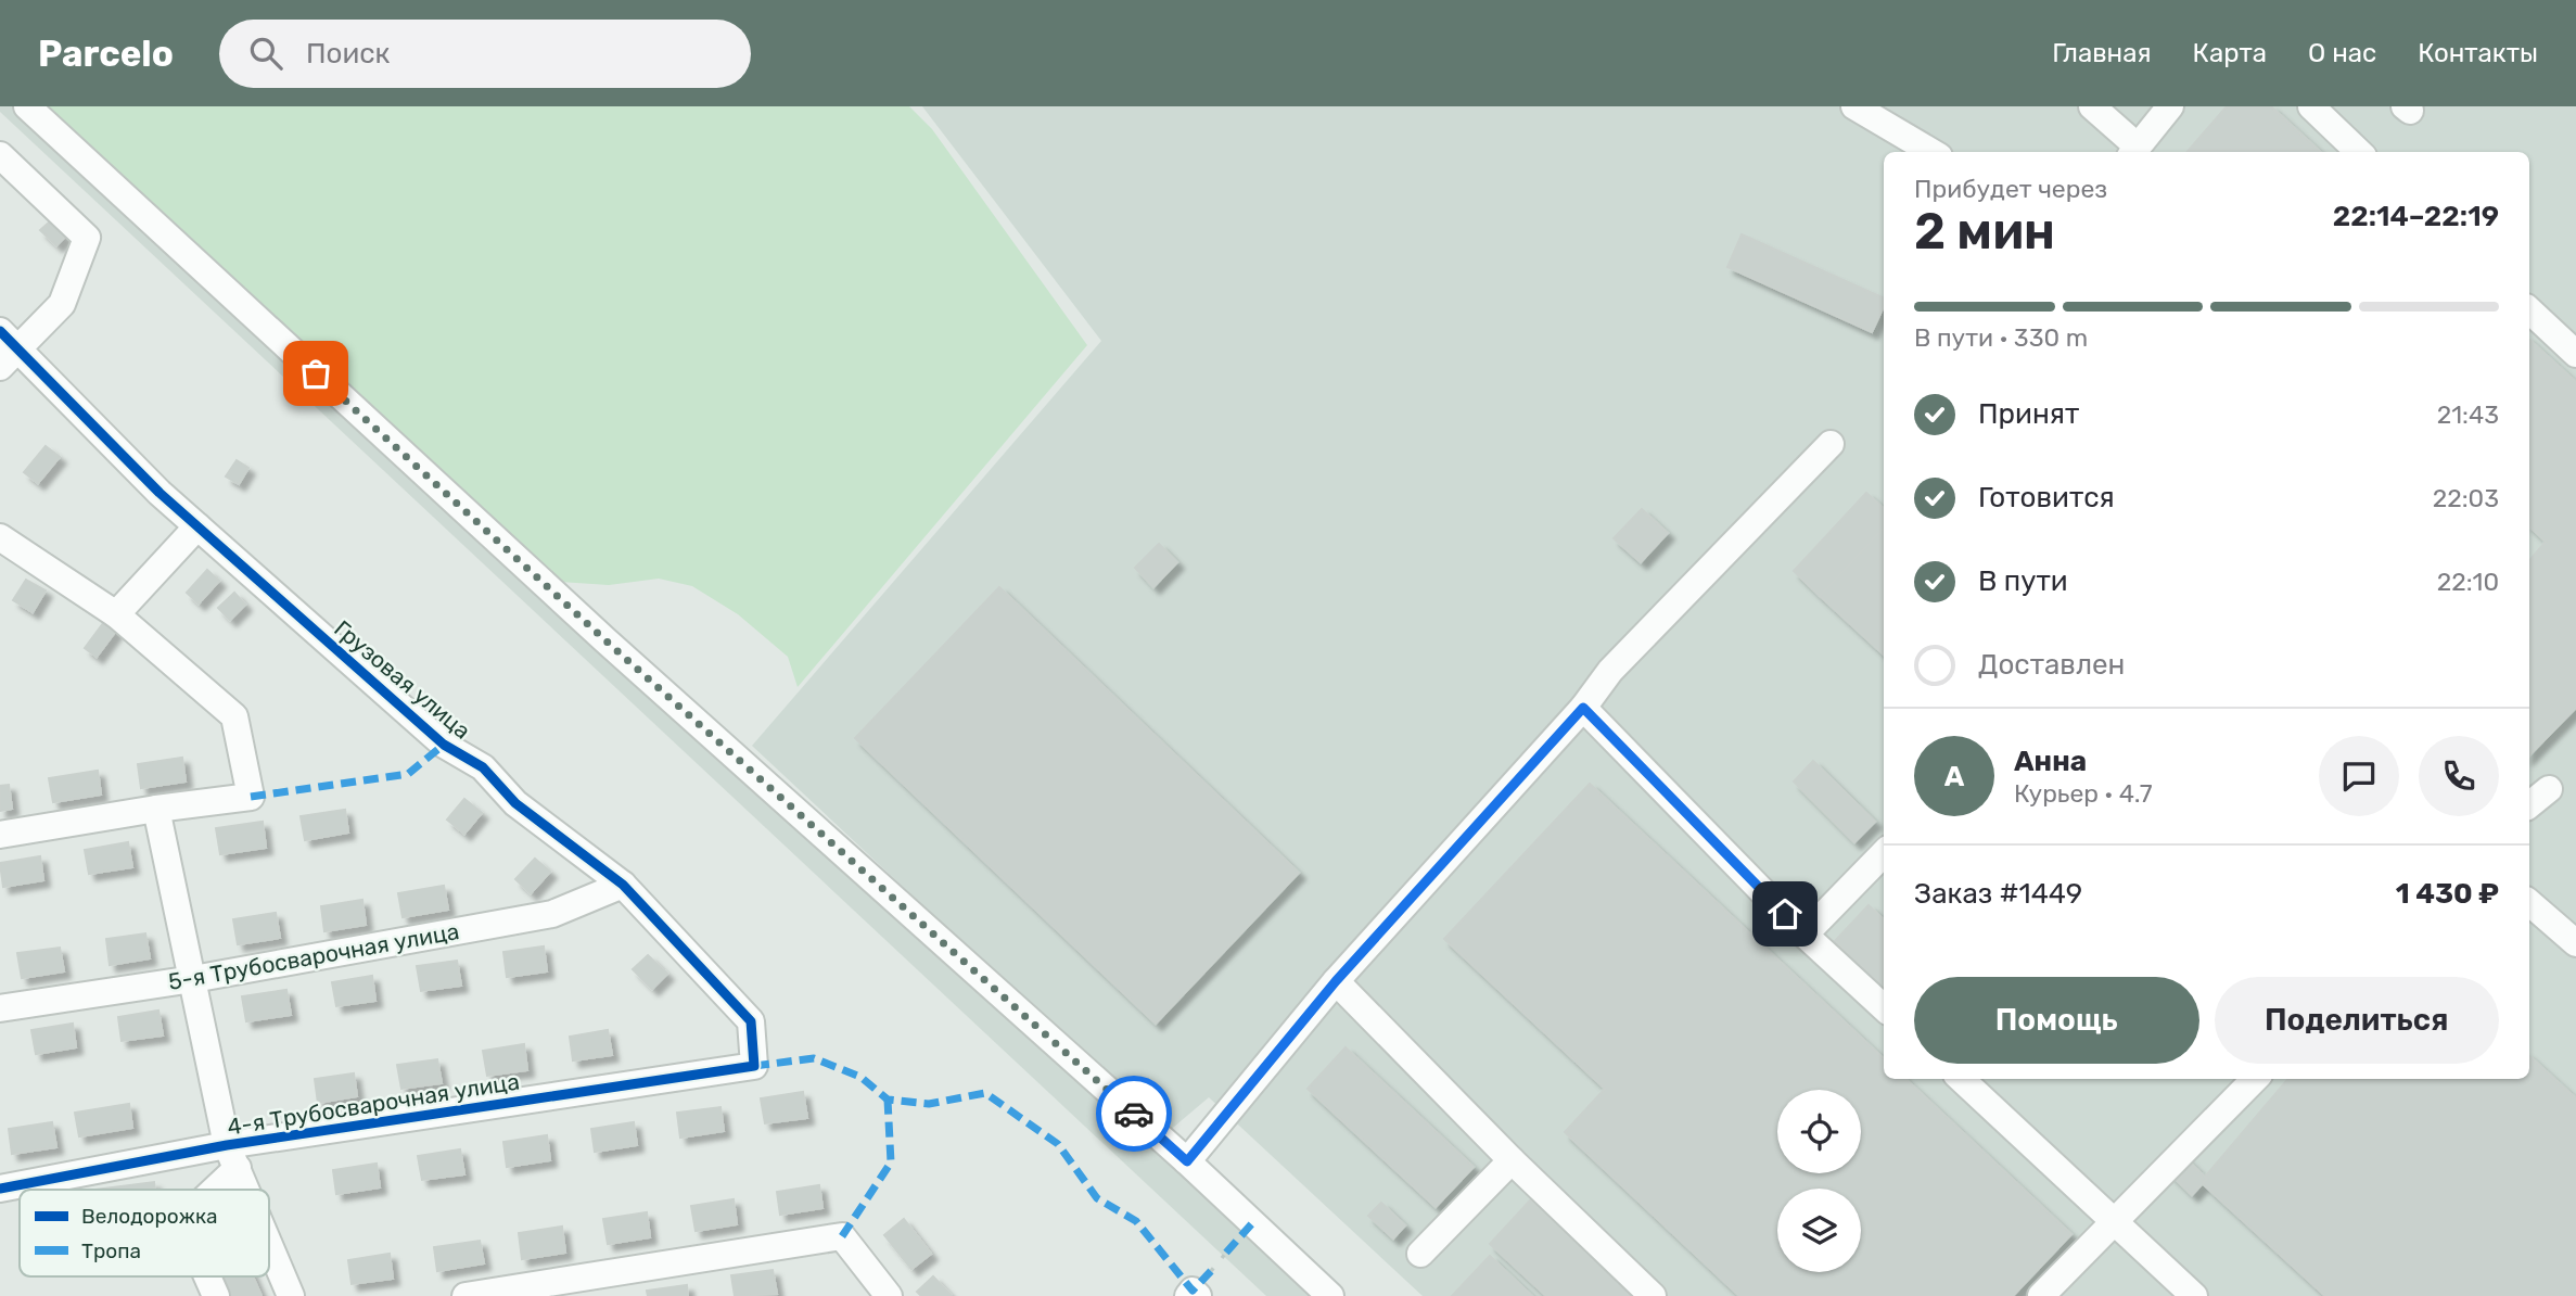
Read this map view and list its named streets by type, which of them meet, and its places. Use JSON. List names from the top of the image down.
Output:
{
  "streets": {
    "street": ["Грузовая улица", "5-я Трубосварочная улица", "4-я Трубосварочная улица"]
  },
  "crossings": [
    ["Грузовая улица", "5-я Трубосварочная улица"],
    ["Грузовая улица", "4-я Трубосварочная улица"]
  ],
  "legend": ["Велодорожка", "Тропа"],
  "page": {
    "header": "Parcelo",
    "search": "Поиск",
    "nav": [
      "Главная",
      "Карта",
      "О нас",
      "Контакты"
    ],
    "heading": ["2 мин", "Прибудет через", "22:14–22:19"],
    "panel": [
      "Анна",
      "Курьер · 4.7",
      "Заказ #1449",
      "1 430 ₽"
    ],
    "bar": "В пути · 330 m",
    "list": [
      ["Принят", "21:43"],
      ["Готовится", "22:03"],
      ["В пути", "22:10"],
      "Доставлен"
    ],
    "round": "А",
    "buttons": ["Помощь", "Поделиться"]
  }
}
